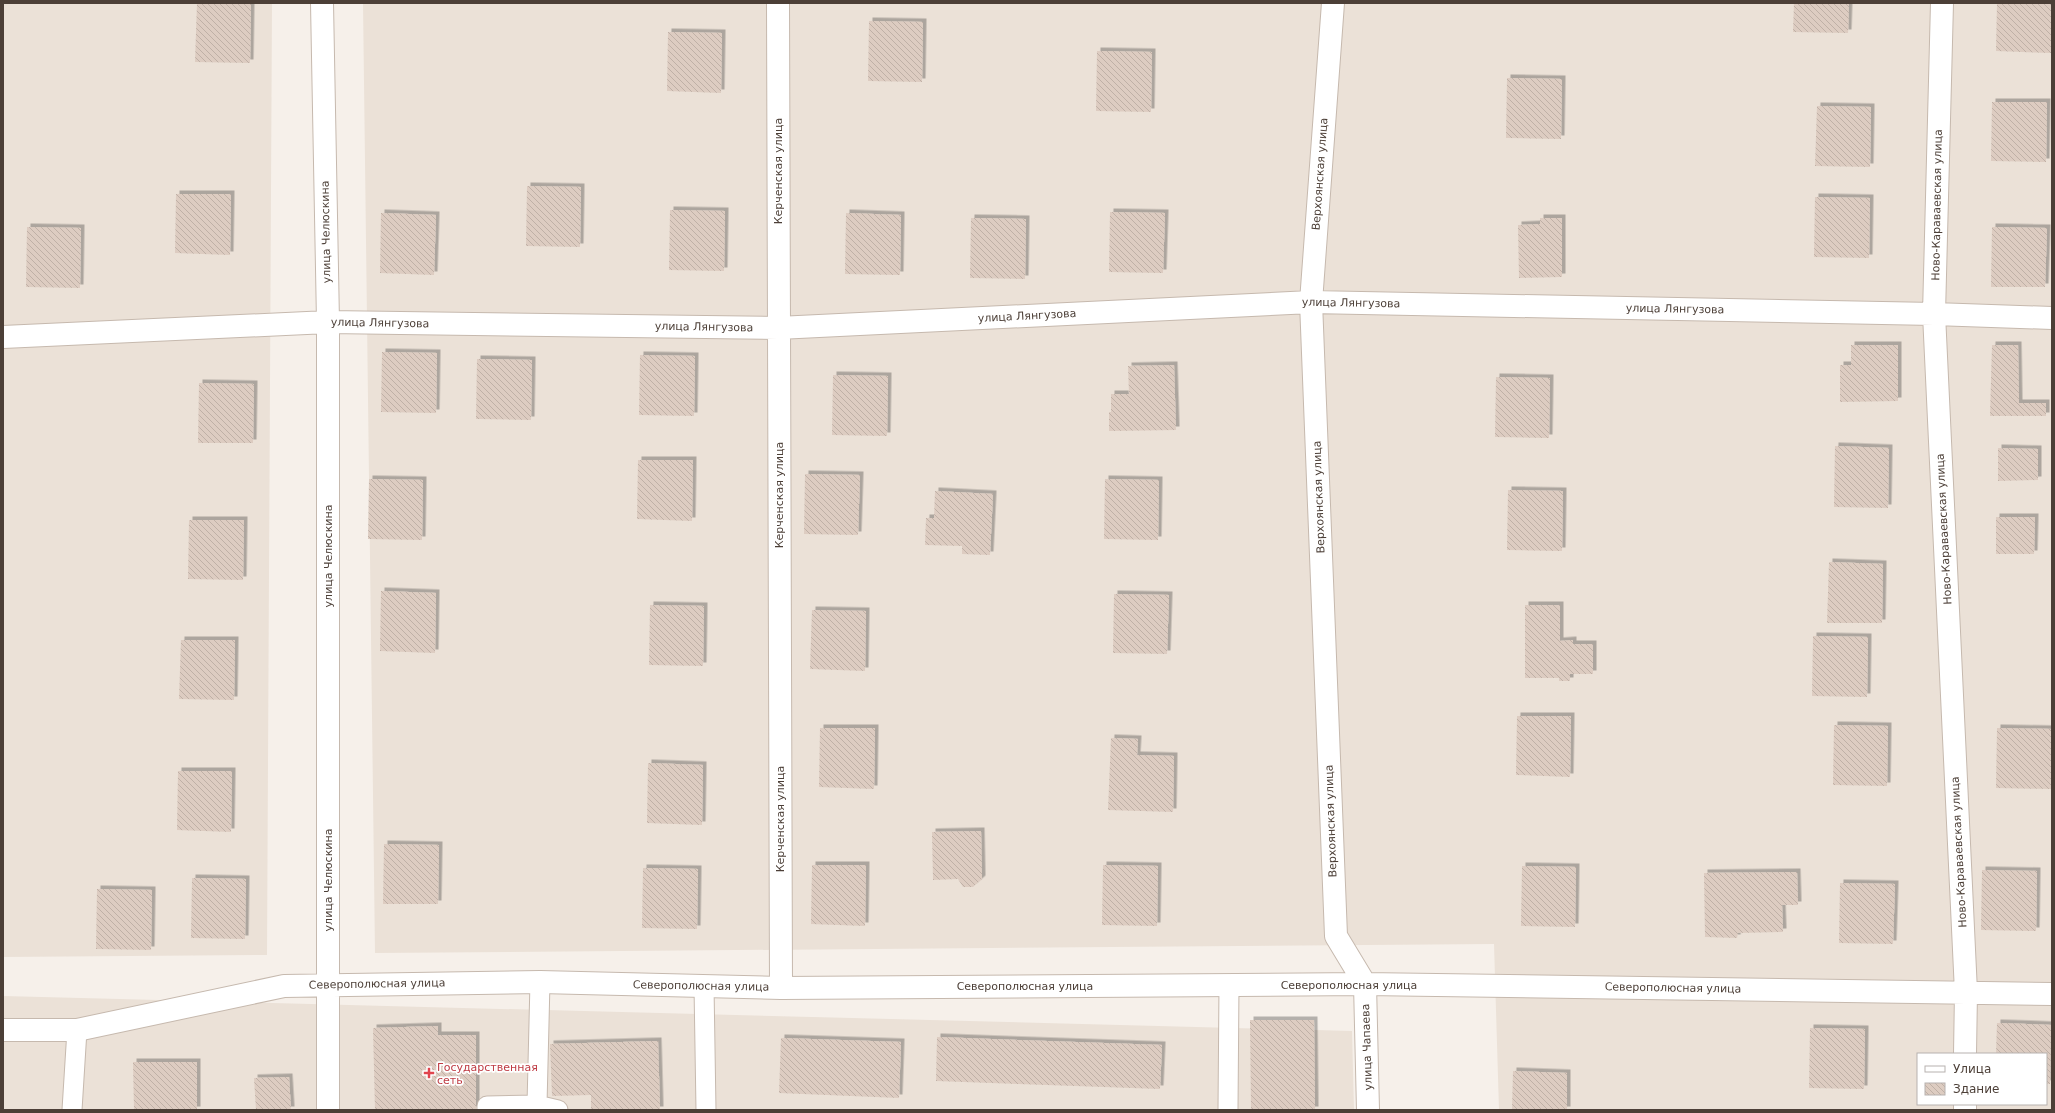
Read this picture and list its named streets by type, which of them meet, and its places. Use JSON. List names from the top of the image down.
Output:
{
  "streets": {
    "street": [
      "Керченская улица",
      "Верхоянская улица",
      "Ново-Караваевская улица",
      "улица Челюскина",
      "улица Лянгузова",
      "Северополюсная улица",
      "улица Чапаева"
    ]
  },
  "crossings": [
    ["Керченская улица", "улица Лянгузова"],
    ["Керченская улица", "Северополюсная улица"],
    ["Верхоянская улица", "улица Лянгузова"],
    ["Верхоянская улица", "Северополюсная улица"],
    ["Верхоянская улица", "улица Чапаева"],
    ["Ново-Караваевская улица", "улица Лянгузова"],
    ["Ново-Караваевская улица", "Северополюсная улица"],
    ["улица Челюскина", "улица Лянгузова"],
    ["улица Челюскина", "Северополюсная улица"],
    ["Северополюсная улица", "улица Чапаева"]
  ],
  "places": {
    "health": ["Государственная сеть"]
  },
  "legend": ["Улица", "Здание"]
}
